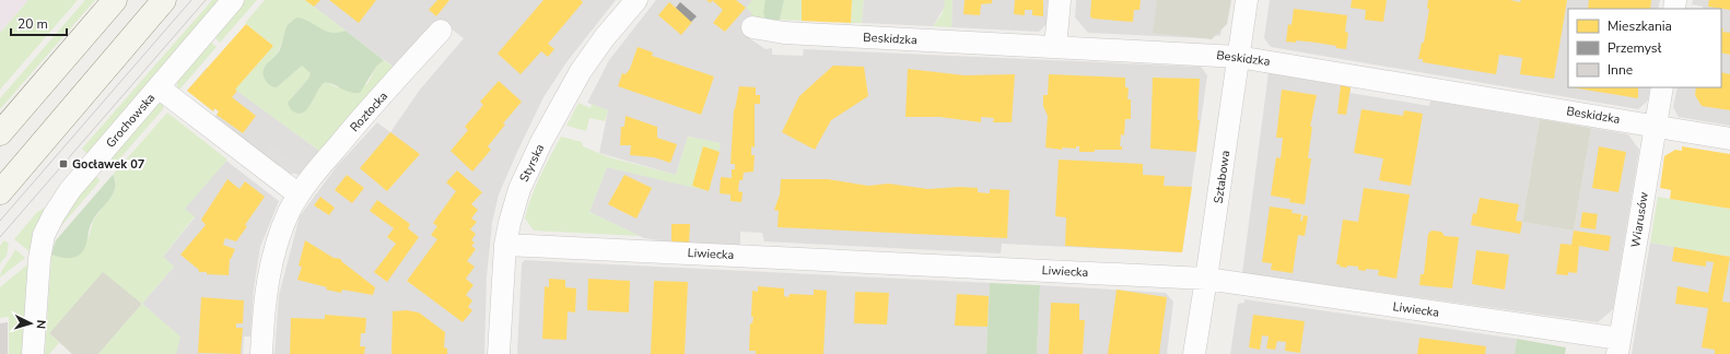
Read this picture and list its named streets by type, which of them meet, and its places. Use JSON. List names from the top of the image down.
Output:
{
  "streets": {
    "street": [
      "Beskidzka",
      "Roztocka",
      "Grochowska",
      "Styrska",
      "Sztabowa",
      "Wiarusów",
      "Liwiecka"
    ]
  },
  "crossings": [
    ["Beskidzka", "Sztabowa"],
    ["Beskidzka", "Wiarusów"],
    ["Styrska", "Liwiecka"],
    ["Sztabowa", "Liwiecka"],
    ["Wiarusów", "Liwiecka"]
  ],
  "places": {
    "transit": ["Gocławek 07"]
  },
  "legend": ["Mieszkania", "Przemysł", "Inne"],
  "scale_bar": "20 m",
  "north": "right"
}
